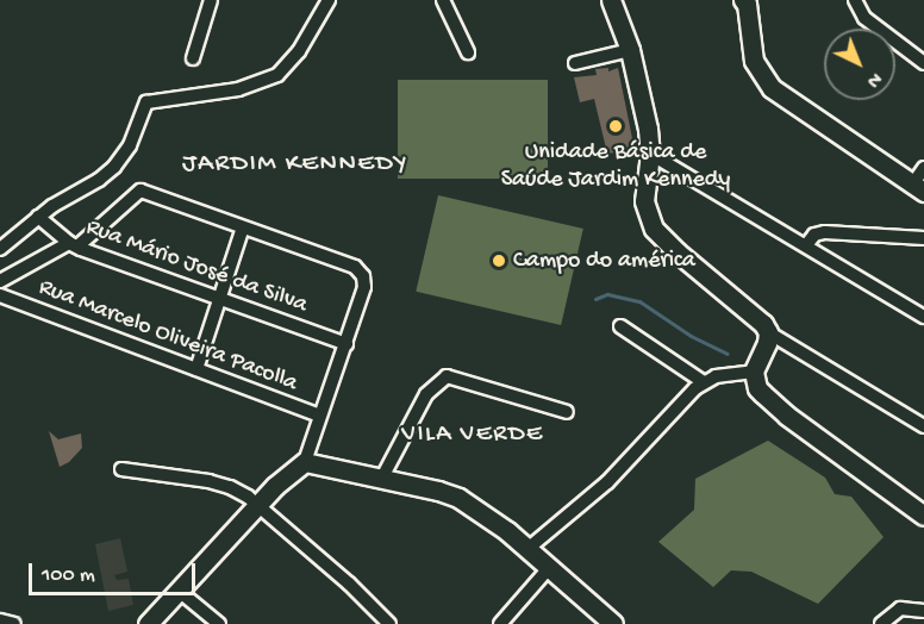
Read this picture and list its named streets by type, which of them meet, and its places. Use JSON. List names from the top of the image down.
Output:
{
  "streets": {
    "street": ["Rua Mário José da Silva", "Rua Marcelo Oliveira Pacolla"]
  },
  "districts": ["JARDIM KENNEDY", "VILA VERDE"],
  "places": ["Unidade Básica de Saúde Jardim Kennedy", "Campo do américa"],
  "scale_bar": "100 m",
  "north": "bottom right"
}
